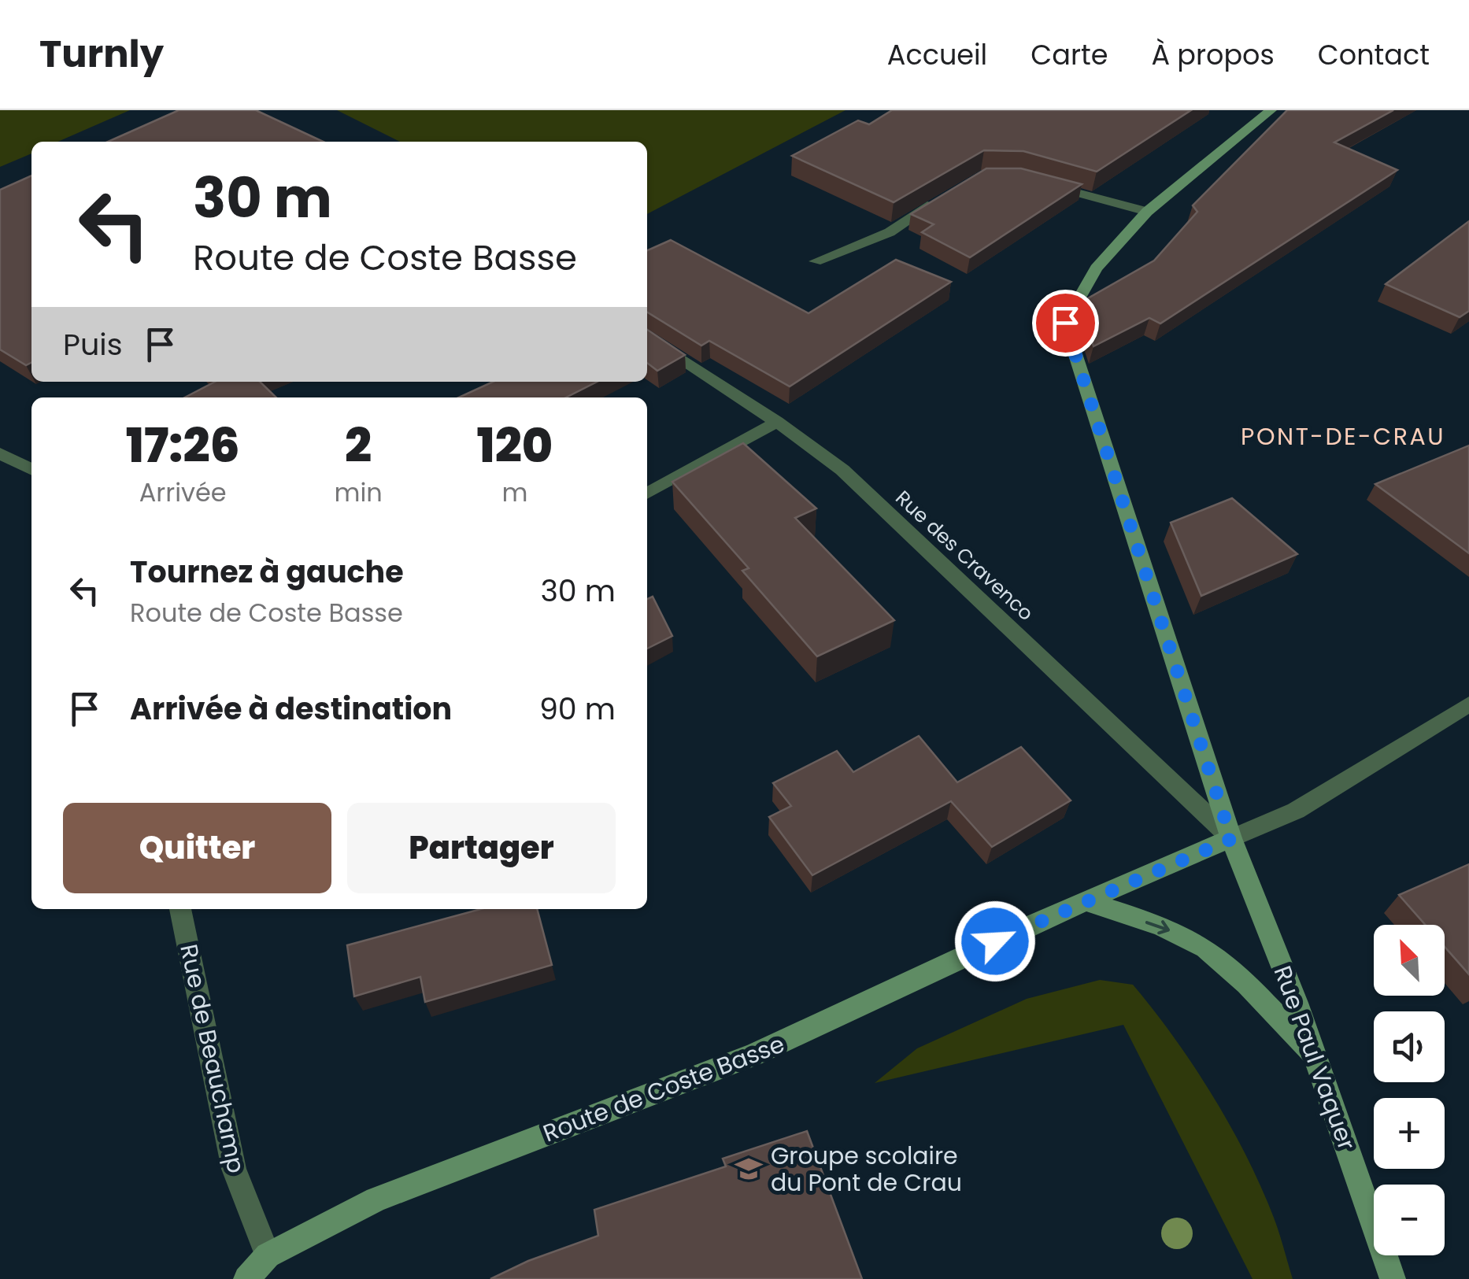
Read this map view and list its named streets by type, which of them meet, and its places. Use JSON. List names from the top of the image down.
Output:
{
  "streets": {
    "street": [
      "Rue des Cravenco",
      "Rue Paul Vaquer",
      "Rue de Beauchamp",
      "Route de Coste Basse"
    ]
  },
  "crossings": [
    ["Rue des Cravenco", "Rue Paul Vaquer"],
    ["Rue des Cravenco", "Route de Coste Basse"],
    ["Rue Paul Vaquer", "Route de Coste Basse"],
    ["Rue de Beauchamp", "Route de Coste Basse"]
  ],
  "districts": ["PONT-DE-CRAU"],
  "places": {
    "school or university": ["Groupe scolaire du Pont de Crau"]
  },
  "north": "top left",
  "page": {
    "header": "Turnly",
    "nav": [
      "Accueil",
      "Carte",
      "À propos",
      "Contact"
    ],
    "turn": ["30 m", "Route de Coste Basse"],
    "then": "Puis",
    "eta": [
      "17:26",
      "Arrivée",
      "2",
      "min",
      "120",
      "m"
    ],
    "list": [
      {
        "name": "Tournez à gauche",
        "note": "Route de Coste Basse",
        "value": "30 m"
      },
      {
        "name": "Arrivée à destination",
        "value": "90 m"
      }
    ],
    "buttons": ["Quitter", "Partager"],
    "map_buttons": ["+", "−"]
  }
}
